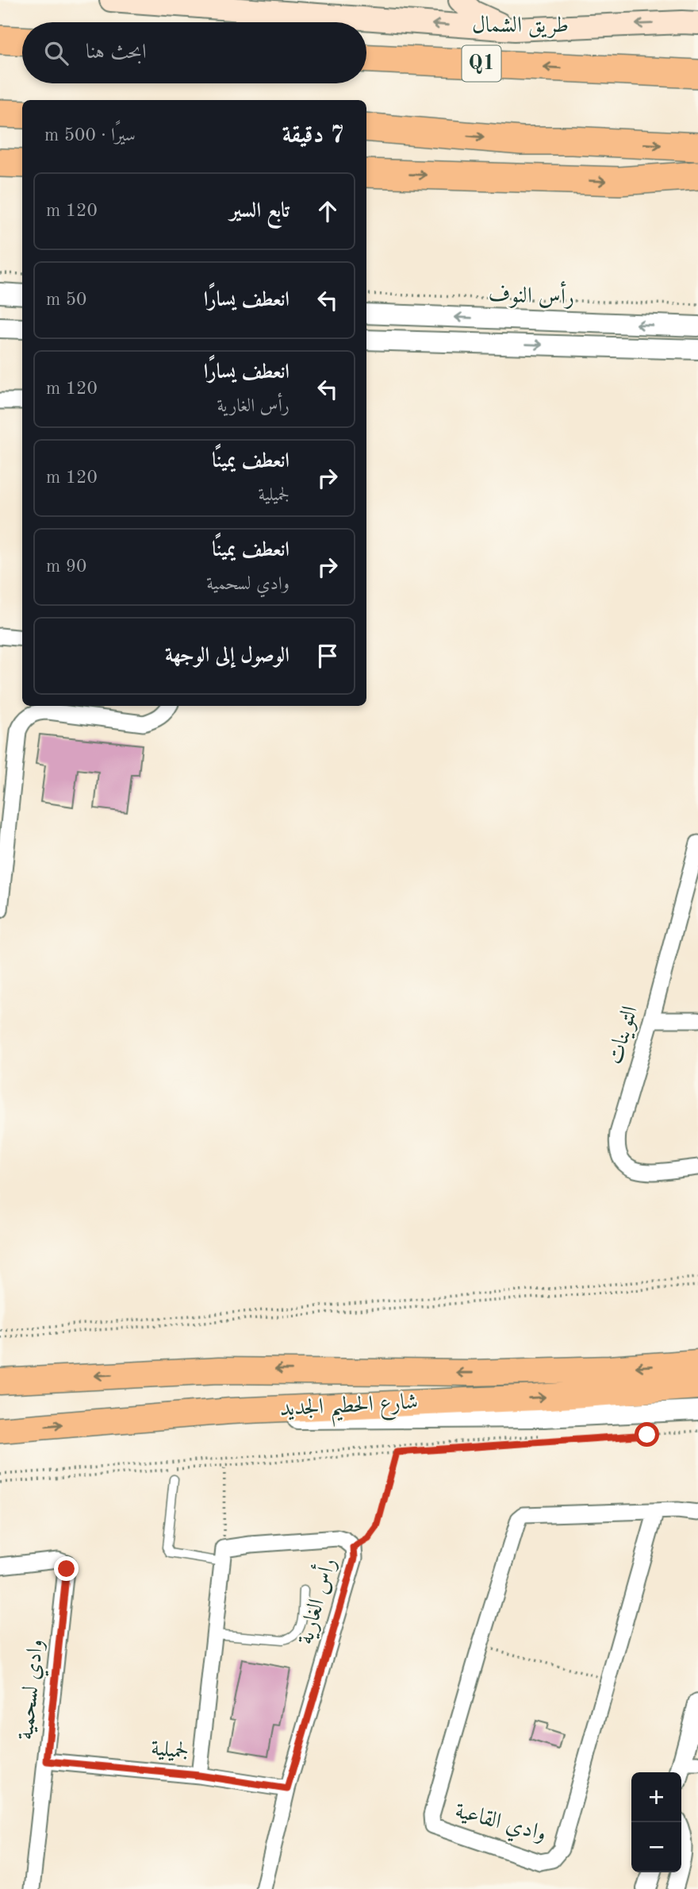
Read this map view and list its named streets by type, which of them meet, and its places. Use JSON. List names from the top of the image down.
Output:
{
  "streets": {
    "highway": ["طريق الشمال", "Q1"],
    "main road": ["شارع الحطيم الجديد"],
    "street": [
      "رأس النوف",
      "التوينات",
      "رأس الغارية",
      "وادي لسحمية",
      "لجميلية",
      "وادي القاعية"
    ]
  },
  "crossings": [
    ["رأس الغارية", "لجميلية"],
    ["وادي لسحمية", "لجميلية"]
  ],
  "one_way": ["طريق الشمال"],
  "page": {
    "search": "ابحث هنا",
    "heading": ["7 دقيقة", "سيرًا · 500 m"],
    "list": [
      ["تابع السير", "120 m"],
      ["انعطف يسارًا", "50 m"],
      ["انعطف يسارًا", "رأس الغارية", "120 m"],
      ["انعطف يمينًا", "لجميلية", "120 m"],
      ["انعطف يمينًا", "وادي لسحمية", "90 m"],
      "الوصول إلى الوجهة"
    ],
    "map_buttons": ["+", "−"]
  }
}
